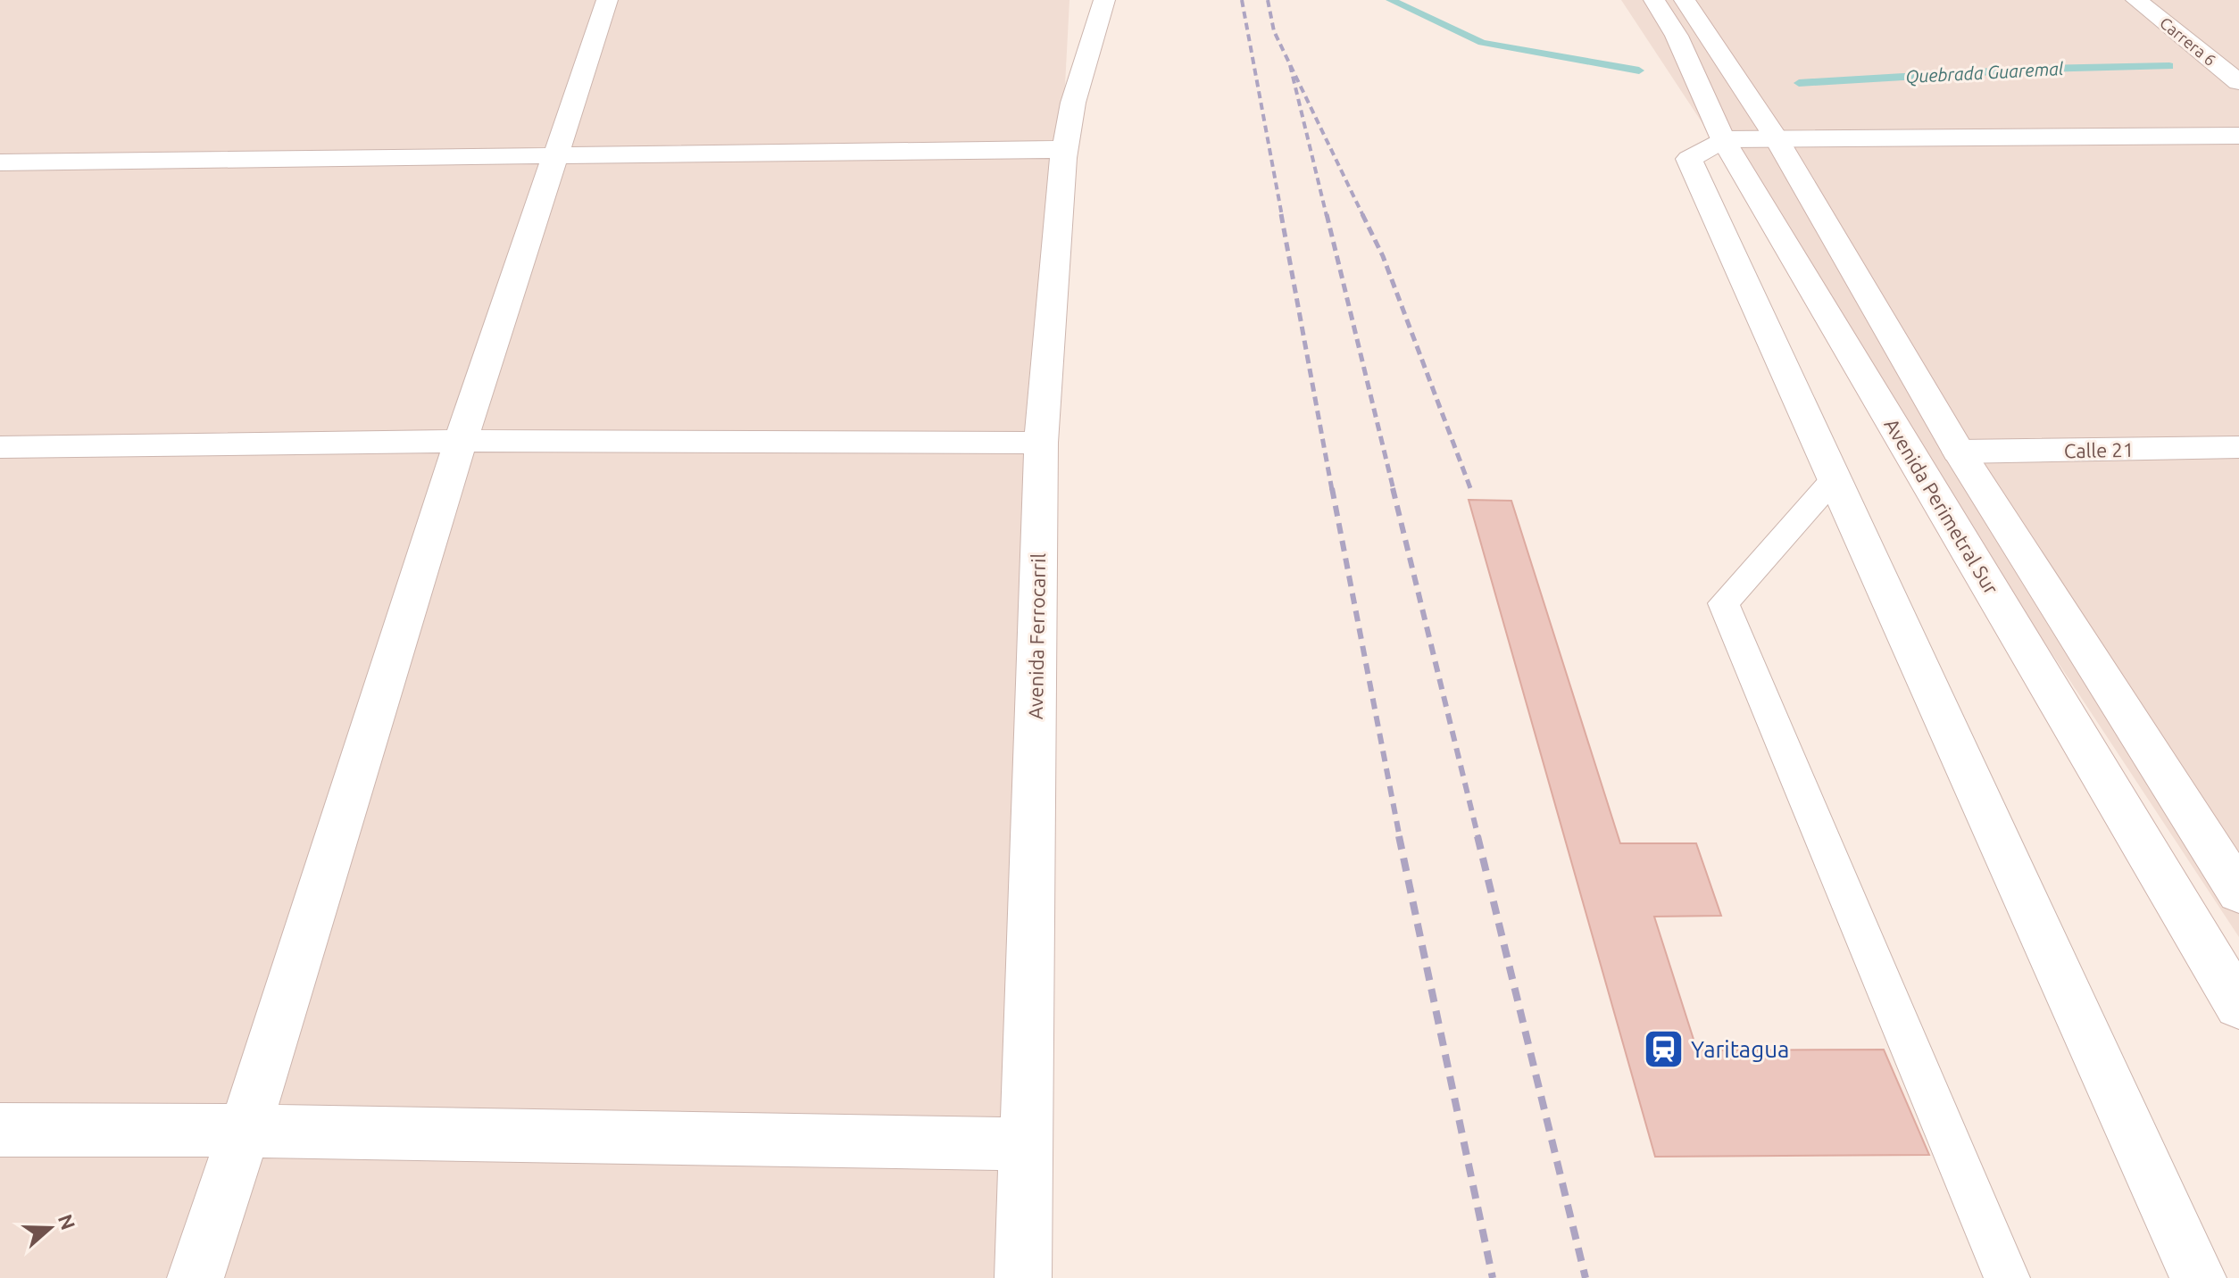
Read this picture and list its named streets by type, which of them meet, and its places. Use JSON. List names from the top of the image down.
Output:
{
  "streets": {
    "street": [
      "Carrera 6",
      "Calle 21",
      "Avenida Perimetral Sur",
      "Avenida Ferrocarril"
    ]
  },
  "water": ["Quebrada Guaremal"],
  "places": {
    "station": ["Yaritagua"]
  },
  "north": "right"
}
